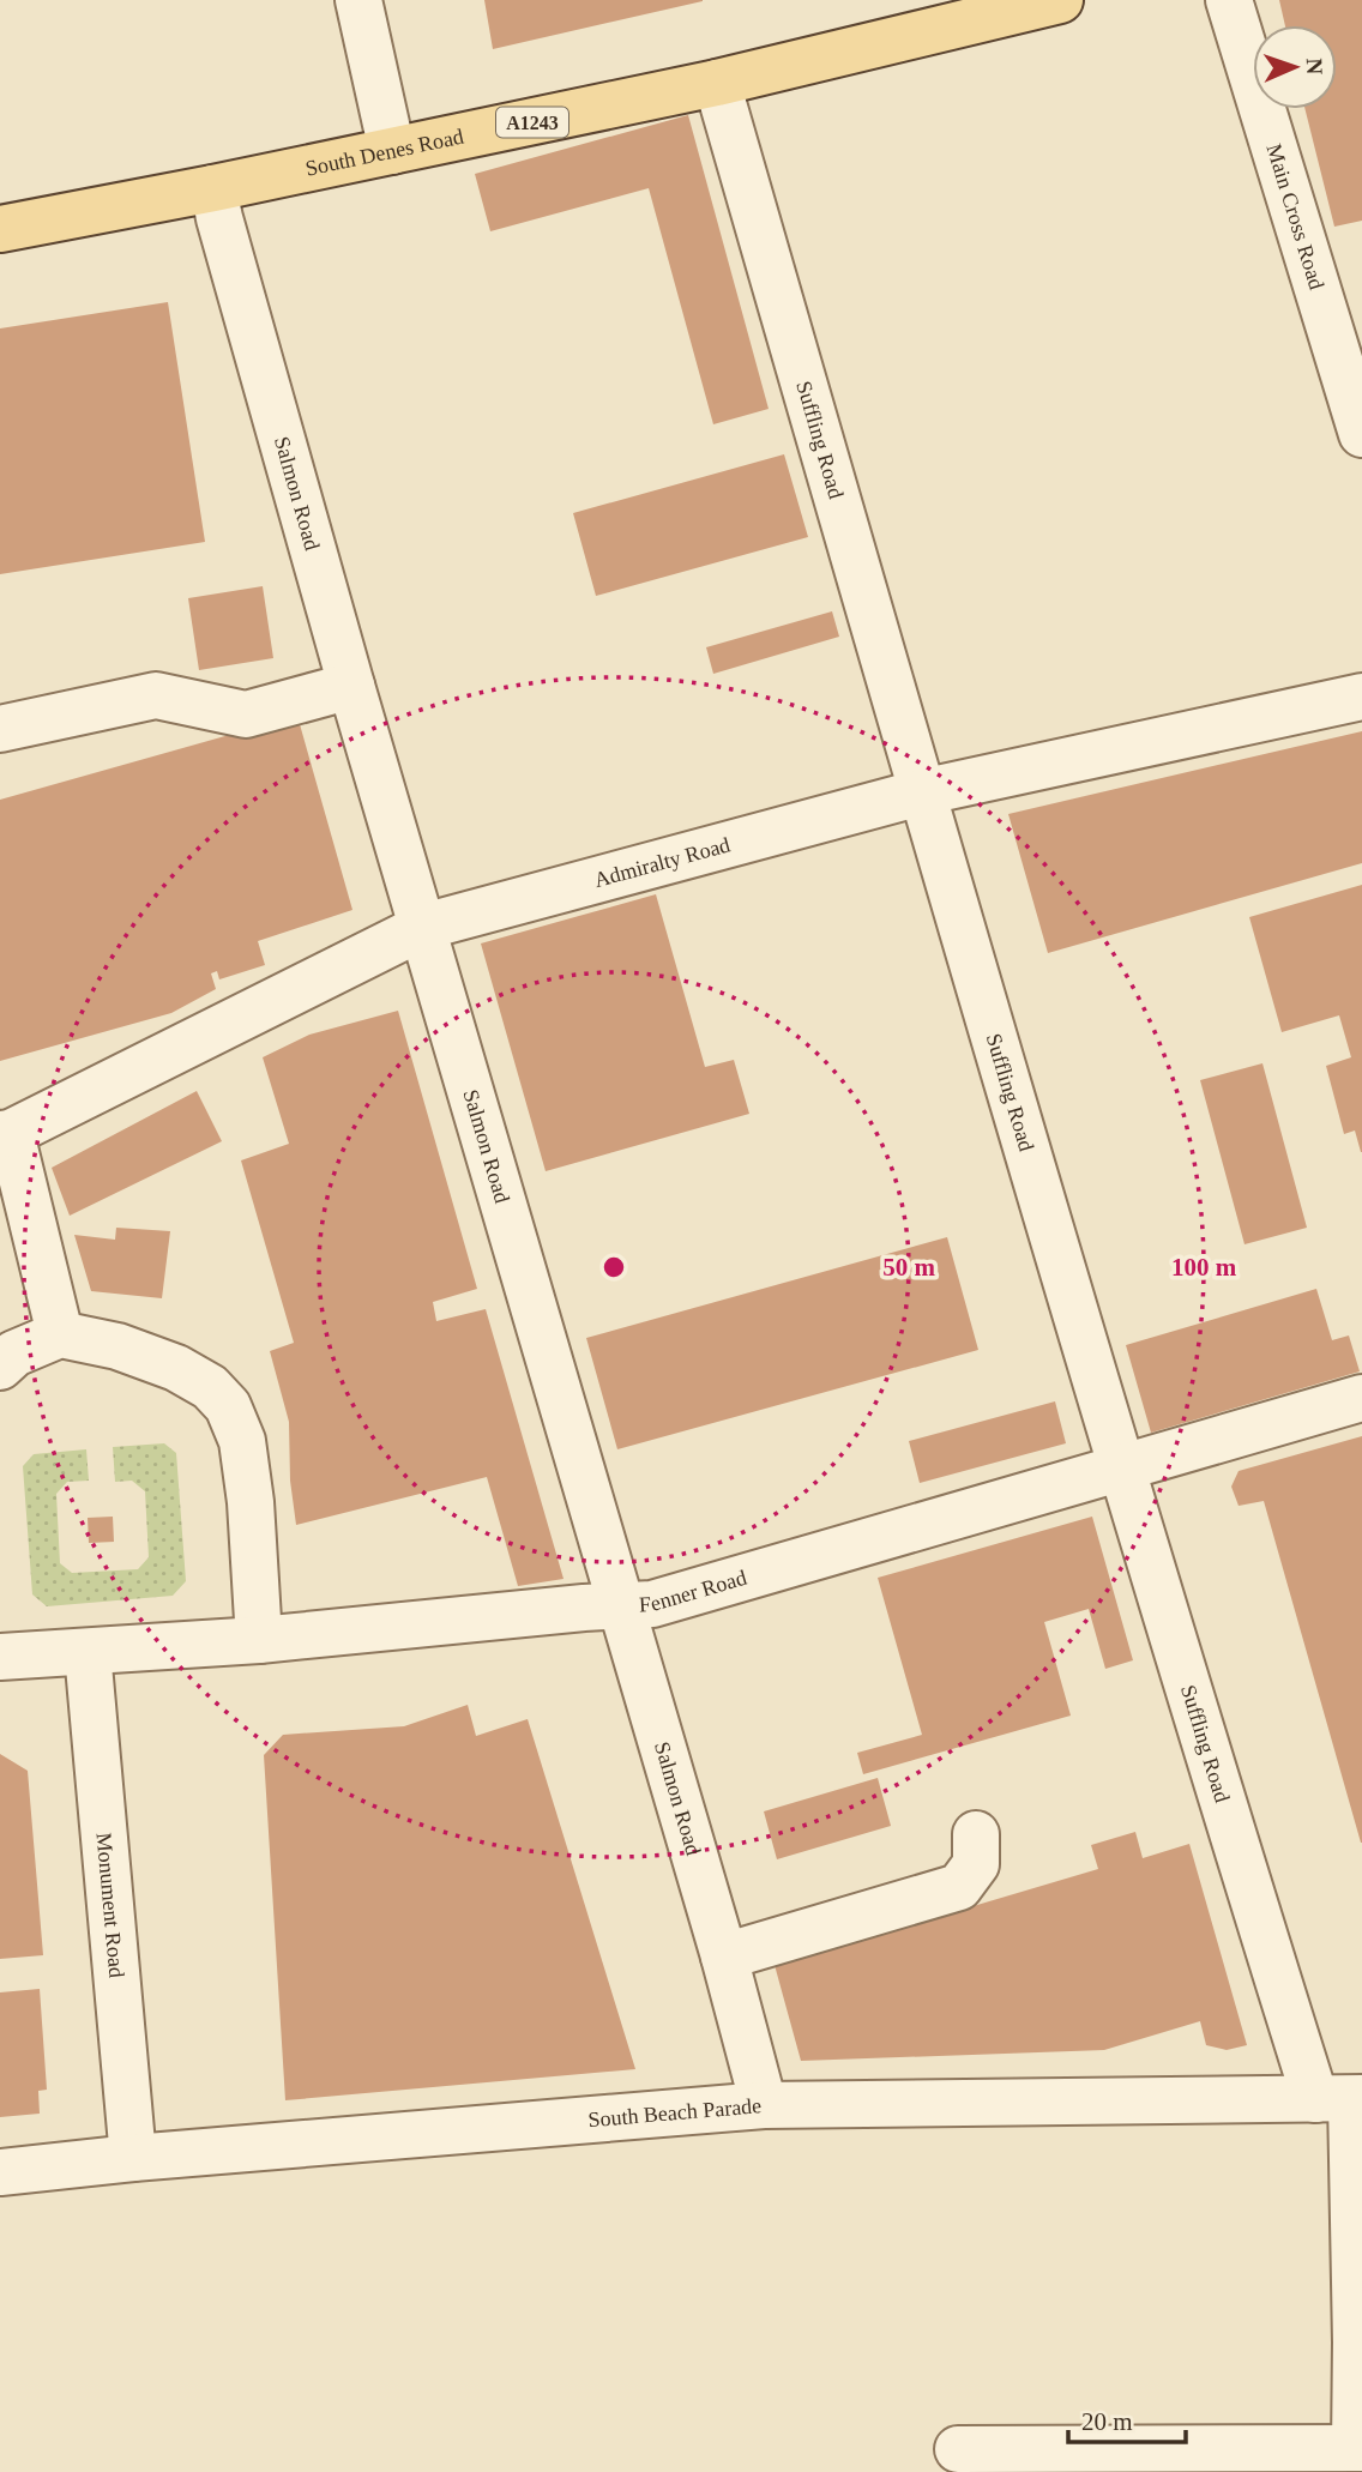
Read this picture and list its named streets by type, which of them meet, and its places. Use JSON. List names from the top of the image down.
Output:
{
  "streets": {
    "main road": ["A1243", "South Denes Road"],
    "street": [
      "Main Cross Road",
      "Suffling Road",
      "Salmon Road",
      "Admiralty Road",
      "Fenner Road",
      "Monument Road",
      "South Beach Parade"
    ]
  },
  "crossings": [
    ["South Denes Road", "Suffling Road"],
    ["South Denes Road", "Salmon Road"],
    ["Suffling Road", "Admiralty Road"],
    ["Suffling Road", "Fenner Road"],
    ["Suffling Road", "South Beach Parade"],
    ["Salmon Road", "Admiralty Road"],
    ["Salmon Road", "Fenner Road"],
    ["Salmon Road", "South Beach Parade"],
    ["Fenner Road", "Monument Road"],
    ["Monument Road", "South Beach Parade"]
  ],
  "scale_bar": "20 m",
  "north": "right",
  "rings": ["50 m", "100 m"]
}
